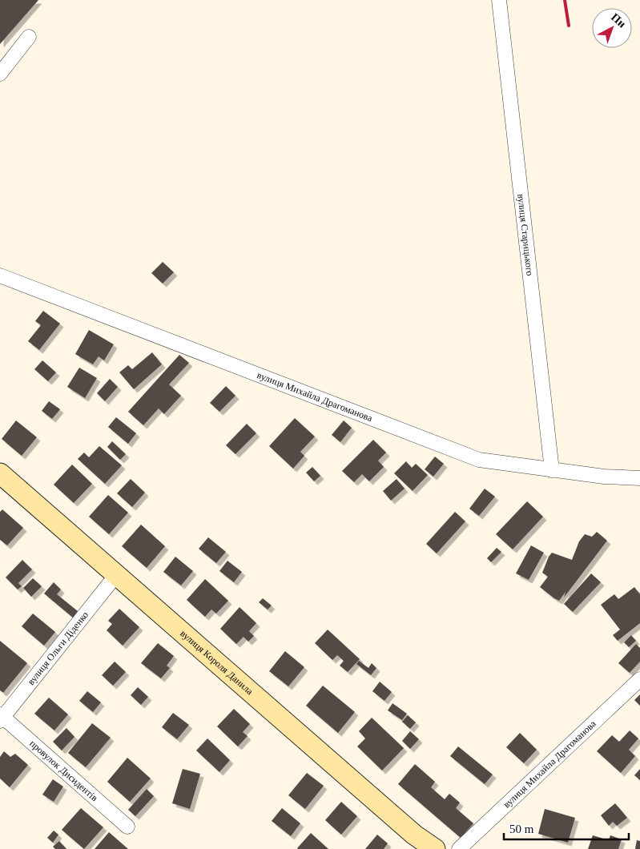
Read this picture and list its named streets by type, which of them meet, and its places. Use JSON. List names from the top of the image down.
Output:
{
  "streets": {
    "main road": ["вулиця Короля Данила"],
    "street": [
      "вулиця Старицького",
      "вулиця Михайла Драгоманова",
      "вулиця Ольги Діденко",
      "провулок Дисидентів"
    ]
  },
  "crossings": [
    ["вулиця Старицького", "вулиця Михайла Драгоманова"],
    ["вулиця Ольги Діденко", "вулиця Короля Данила"],
    ["вулиця Ольги Діденко", "провулок Дисидентів"]
  ],
  "scale_bar": "50 m",
  "north": "top right"
}
